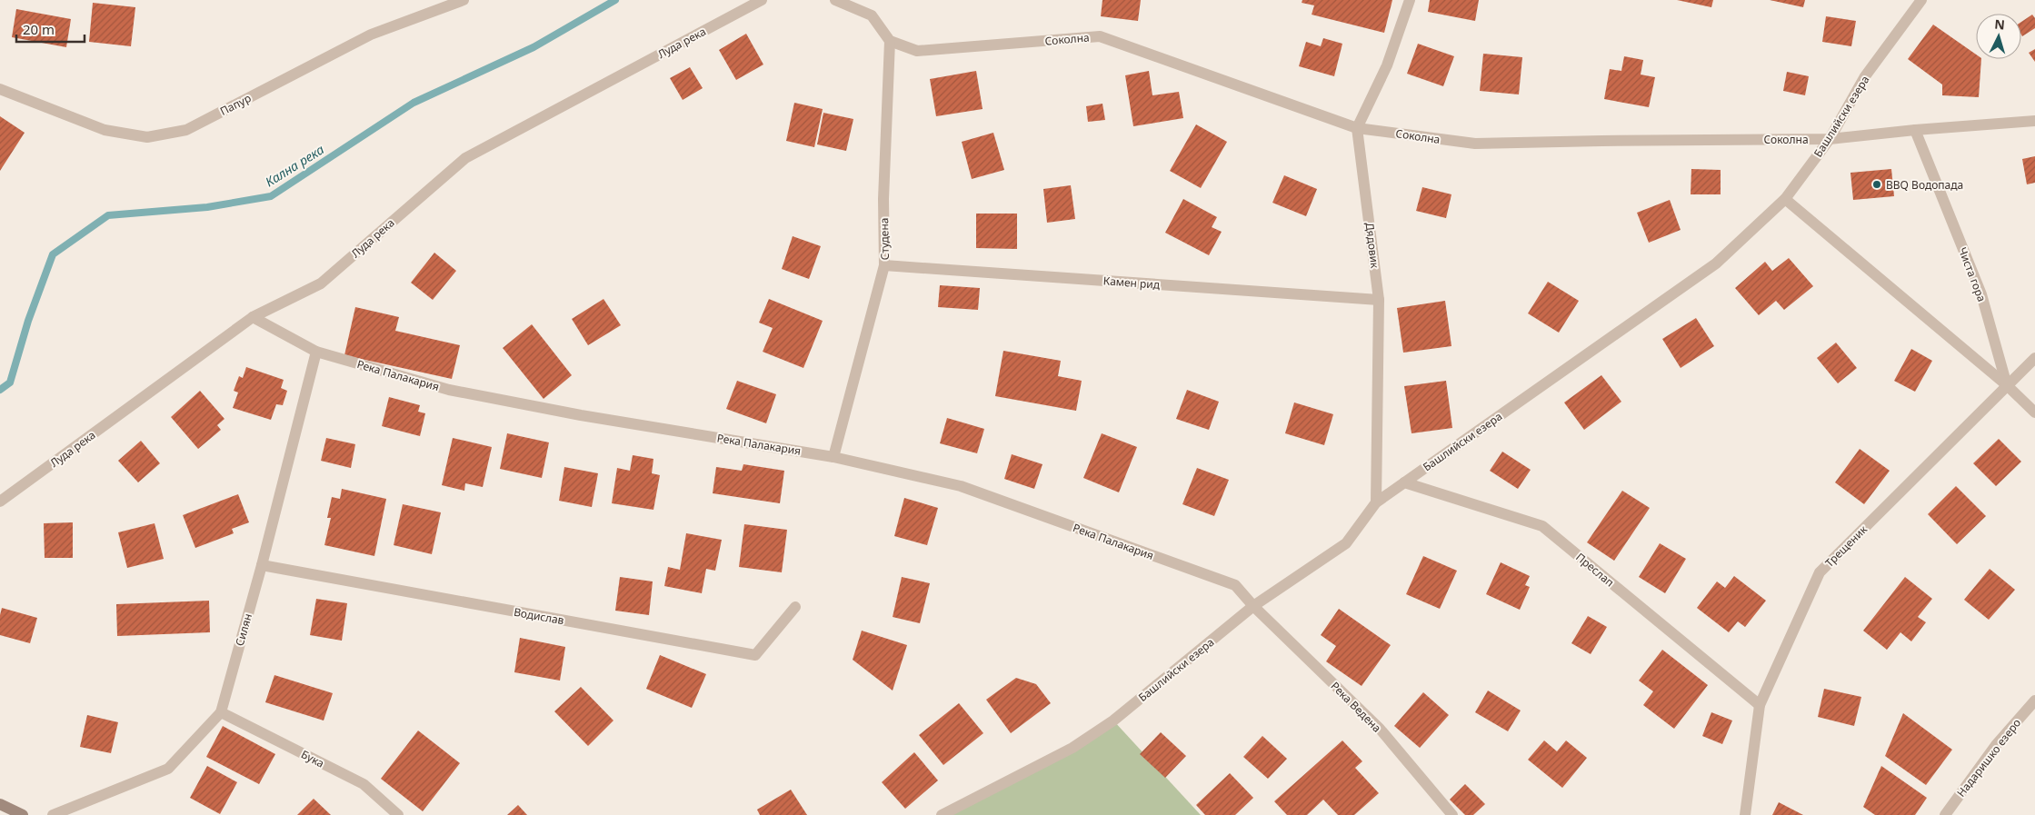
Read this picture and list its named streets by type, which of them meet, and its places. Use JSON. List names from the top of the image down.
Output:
{
  "streets": {
    "street": [
      "Соколна",
      "Луда река",
      "Папур",
      "Башлийски езера",
      "Студена",
      "Дядовик",
      "Чиста гора",
      "Камен рид",
      "Река Палакария",
      "Трещеник",
      "Преслап",
      "Водислав",
      "Силян",
      "Река Ведена",
      "Надаришко езеро",
      "Бука"
    ]
  },
  "crossings": [
    ["Соколна", "Башлийски езера"],
    ["Соколна", "Студена"],
    ["Соколна", "Дядовик"],
    ["Соколна", "Чиста гора"],
    ["Луда река", "Река Палакария"],
    ["Башлийски езера", "Дядовик"],
    ["Башлийски езера", "Река Палакария"],
    ["Башлийски езера", "Преслап"],
    ["Башлийски езера", "Река Ведена"],
    ["Студена", "Камен рид"],
    ["Студена", "Река Палакария"],
    ["Дядовик", "Камен рид"],
    ["Чиста гора", "Трещеник"],
    ["Река Палакария", "Силян"],
    ["Река Палакария", "Река Ведена"],
    ["Трещеник", "Преслап"],
    ["Водислав", "Силян"],
    ["Силян", "Бука"]
  ],
  "water": ["Кална река"],
  "places": ["BBQ Водопада"],
  "scale_bar": "20 m",
  "north": "top"
}
